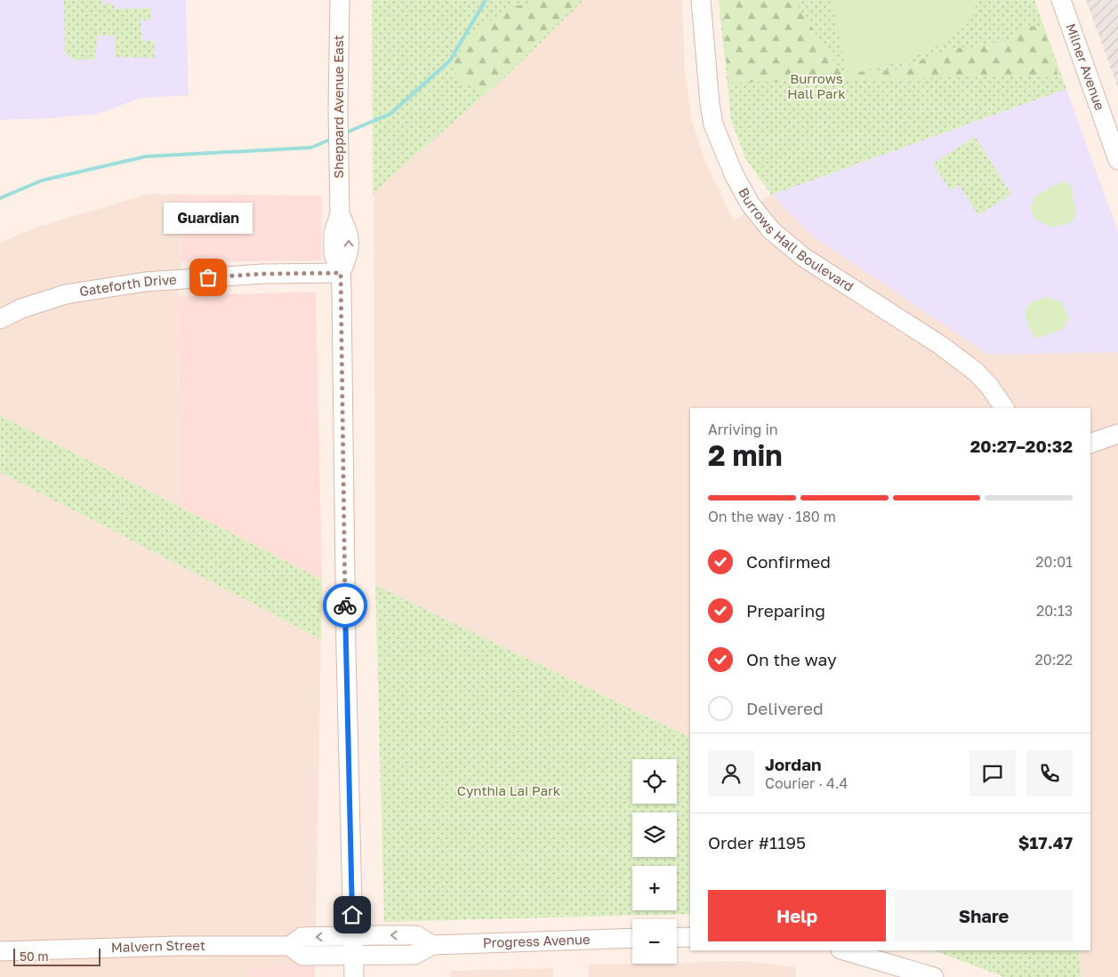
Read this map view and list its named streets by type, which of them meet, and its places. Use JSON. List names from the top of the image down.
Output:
{
  "streets": {
    "main road": [
      "Milner Avenue",
      "Sheppard Avenue East",
      "Burrows Hall Boulevard",
      "Gateforth Drive",
      "Progress Avenue",
      "Malvern Street"
    ]
  },
  "crossings": [
    ["Sheppard Avenue East", "Gateforth Drive"],
    ["Sheppard Avenue East", "Progress Avenue"],
    ["Sheppard Avenue East", "Malvern Street"],
    ["Progress Avenue", "Malvern Street"]
  ],
  "parks": ["Burrows Hall Park", "Cynthia Lai Park"],
  "places": ["Guardian"],
  "scale_bar": "50 m",
  "page": {
    "bubble": "Guardian",
    "heading": ["2 min", "Arriving in", "20:27–20:32"],
    "panel": [
      "Jordan",
      "Courier · 4.4",
      "Order #1195",
      "$17.47"
    ],
    "bar": "On the way · 180 m",
    "list": [
      ["Confirmed", "20:01"],
      ["Preparing", "20:13"],
      ["On the way", "20:22"],
      "Delivered"
    ],
    "map_buttons": ["+", "−"],
    "buttons": ["Help", "Share"],
    "scale": "50 m"
  }
}
